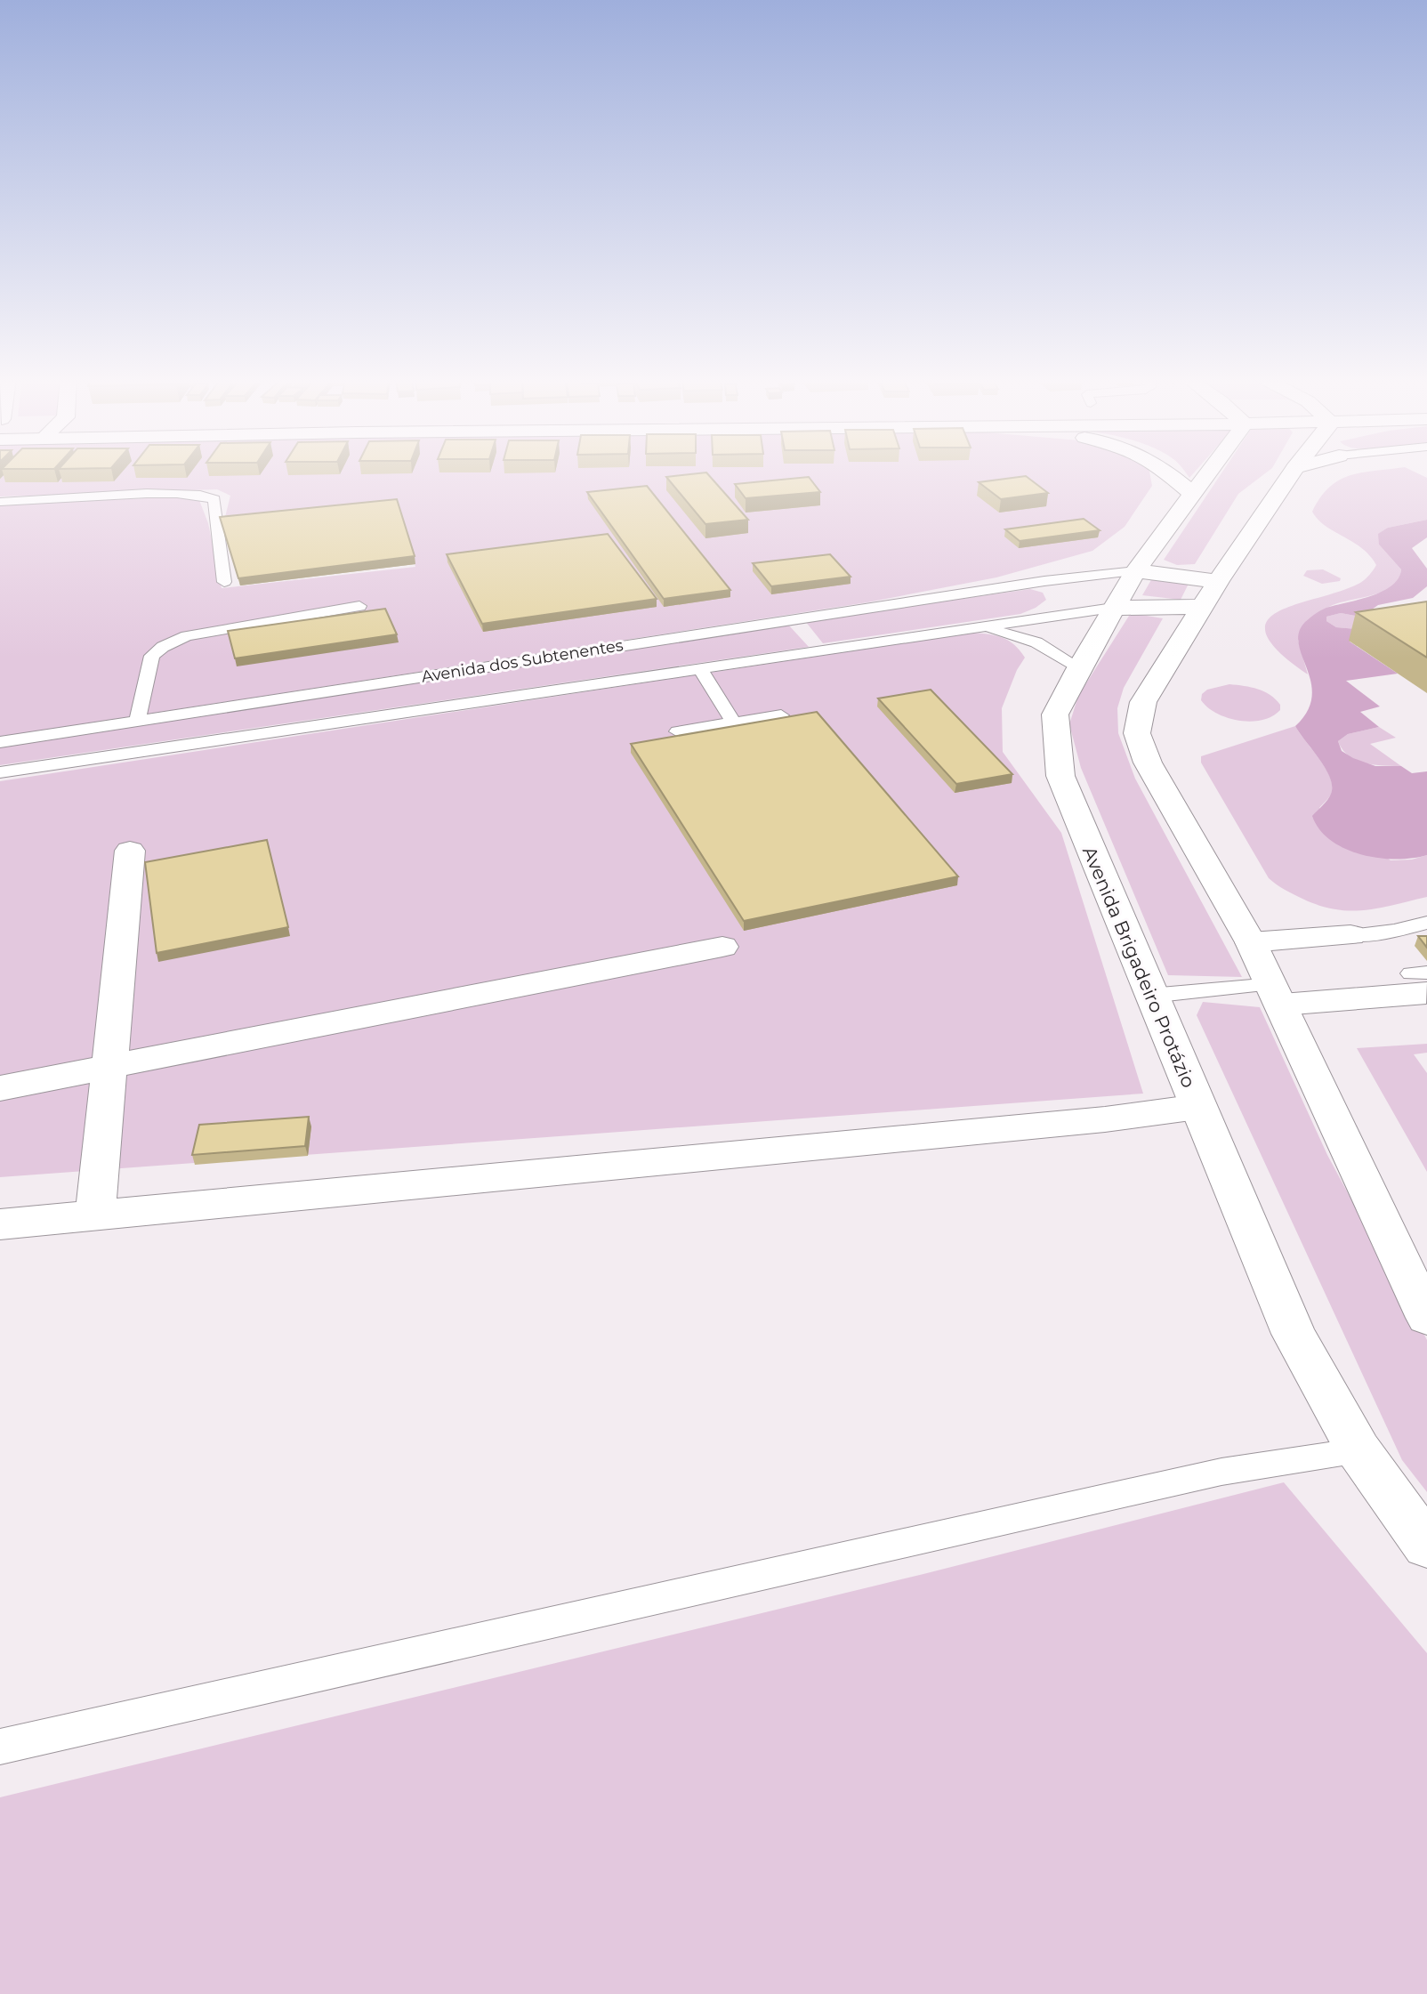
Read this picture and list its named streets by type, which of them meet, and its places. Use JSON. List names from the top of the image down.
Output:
{
  "streets": {
    "main road": ["Avenida Brigadeiro Protázio"],
    "lane": ["Avenida dos Subtenentes"]
  },
  "crossings": [
    ["Avenida dos Subtenentes", "Avenida Brigadeiro Protázio"]
  ]
}
